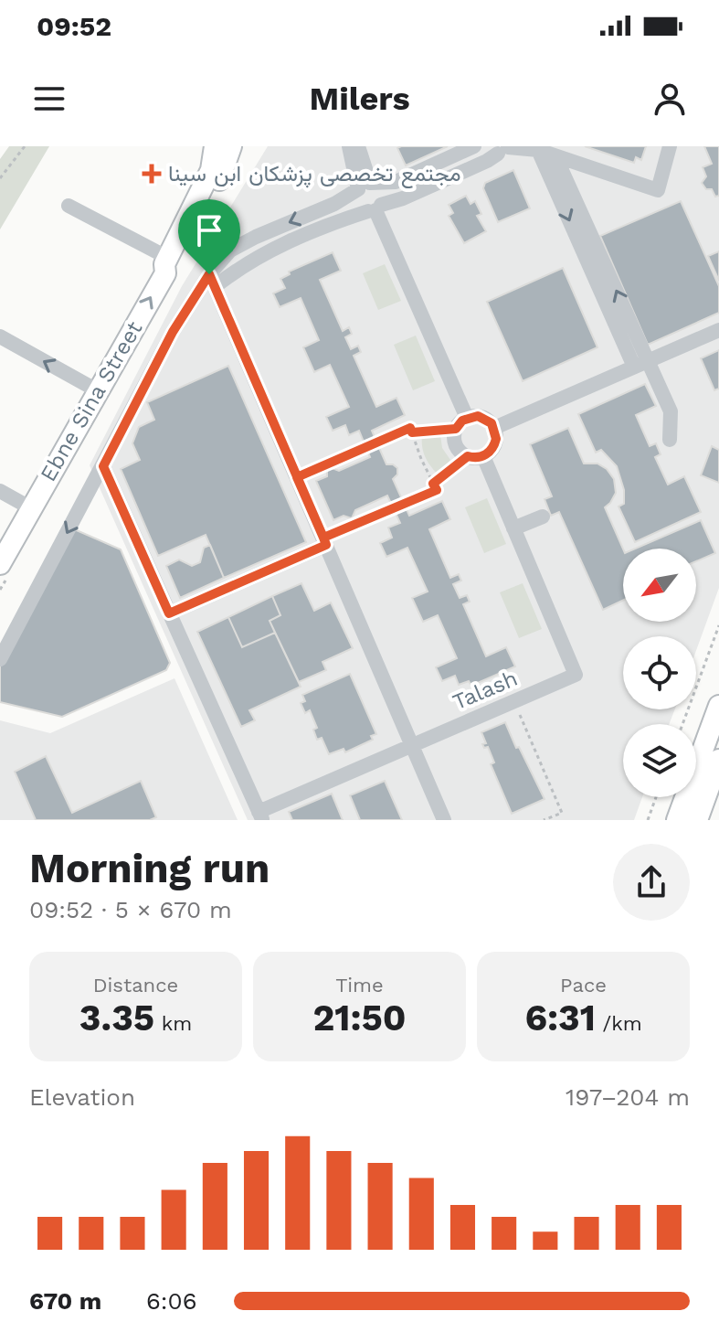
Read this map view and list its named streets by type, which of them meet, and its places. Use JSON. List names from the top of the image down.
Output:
{
  "streets": {
    "main road": ["Ebne Sina Street"],
    "street": ["Talash"]
  },
  "places": {
    "health": ["مجتمع تخصصی پزشکان ابن سینا"]
  },
  "north": "bottom left",
  "page": {
    "status": "09:52",
    "header": "Milers",
    "heading": ["Morning run", "09:52 · 5 × 670 m"],
    "stats": [
      ["Distance", "3.35 km"],
      ["Time", "21:50"],
      ["Pace", "6:31 /km"]
    ],
    "chart": ["Elevation", "197–204 m"],
    "list": [
      {
        "name": "670 m",
        "note": "6:06"
      }
    ]
  }
}
